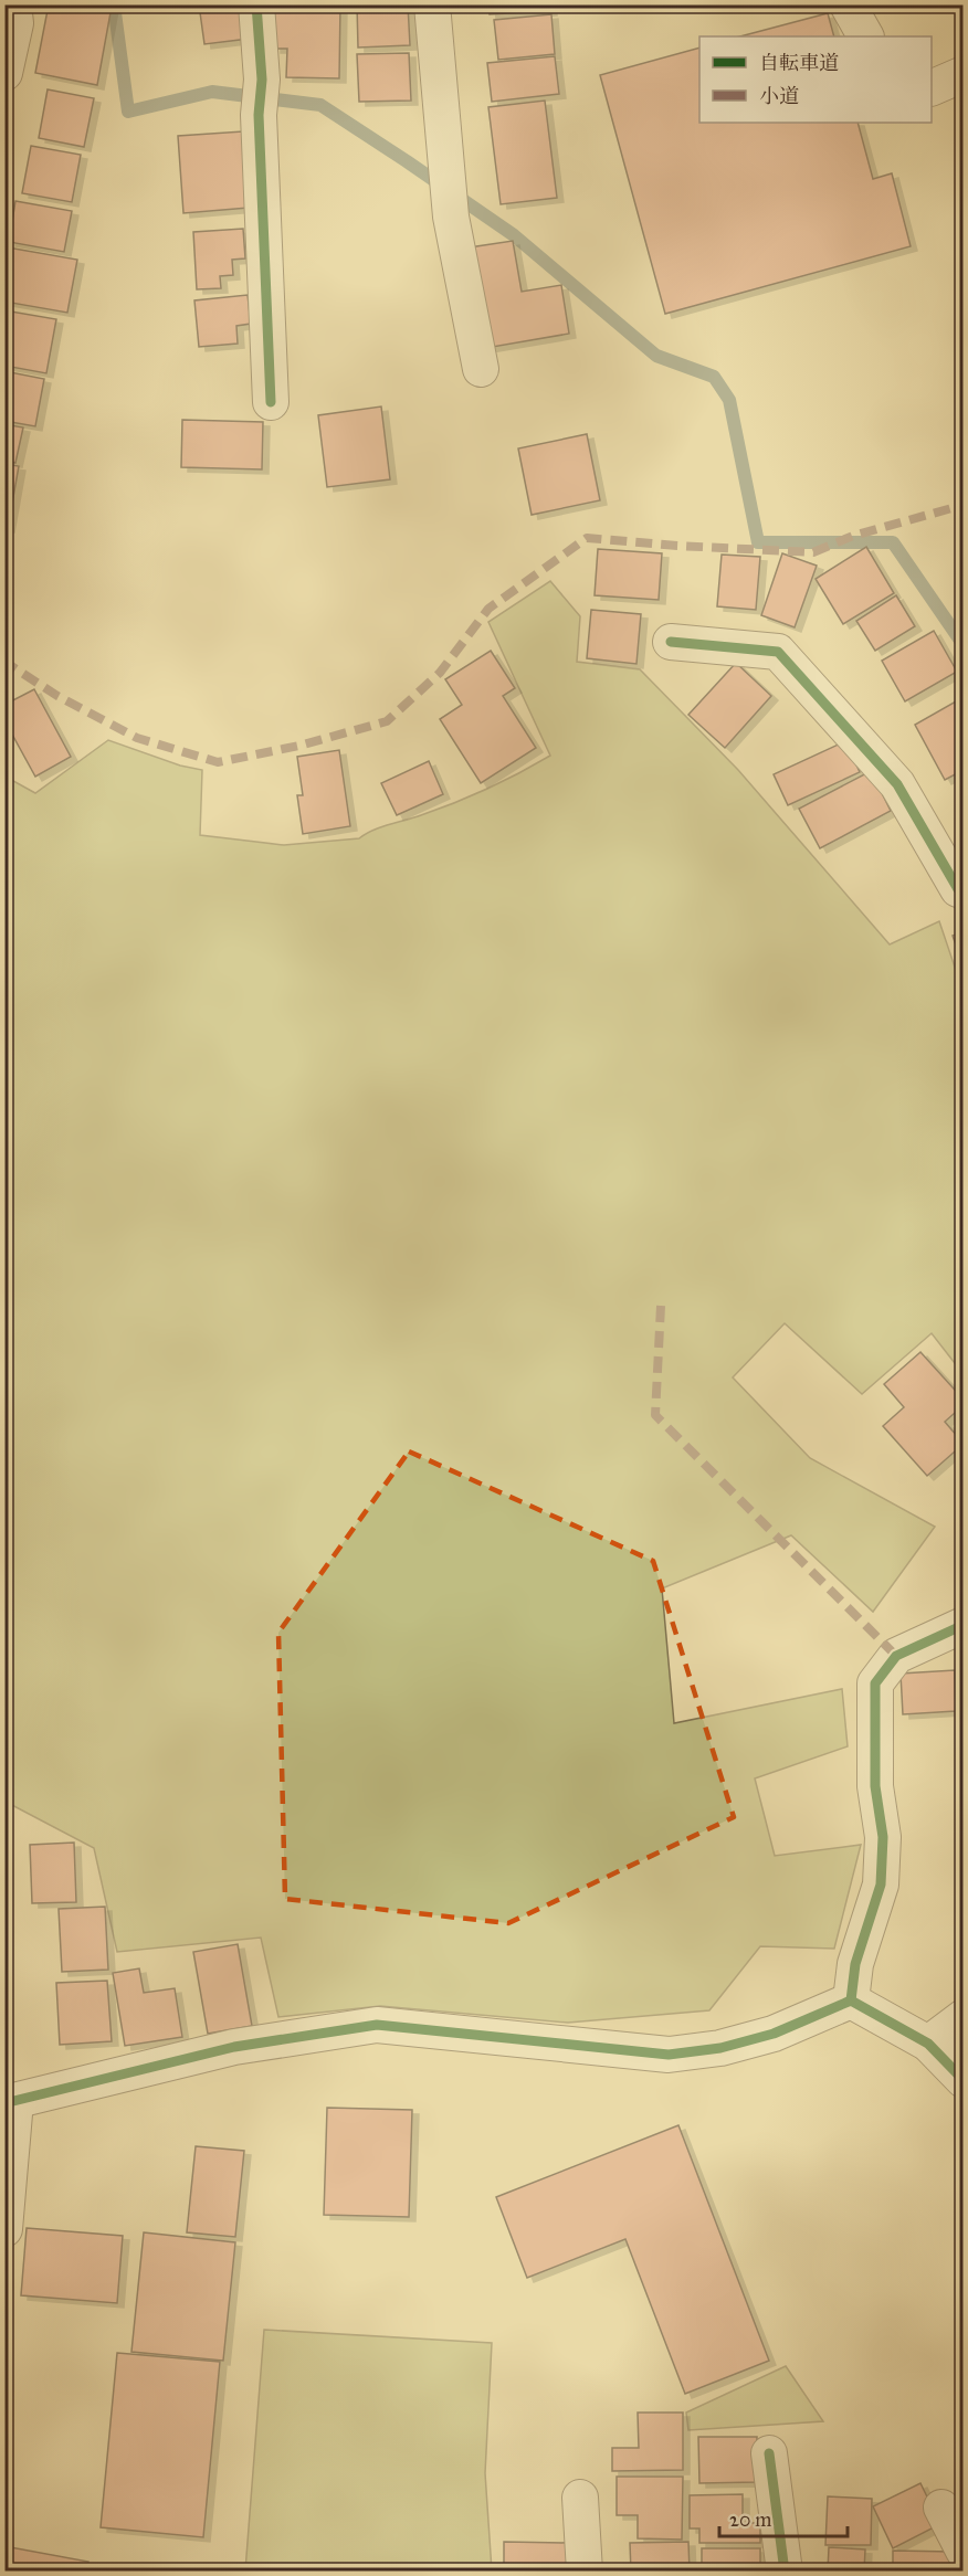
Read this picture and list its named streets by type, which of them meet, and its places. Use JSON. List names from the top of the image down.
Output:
{
  "legend": ["自転車道", "小道"],
  "scale_bar": "20 m"
}
